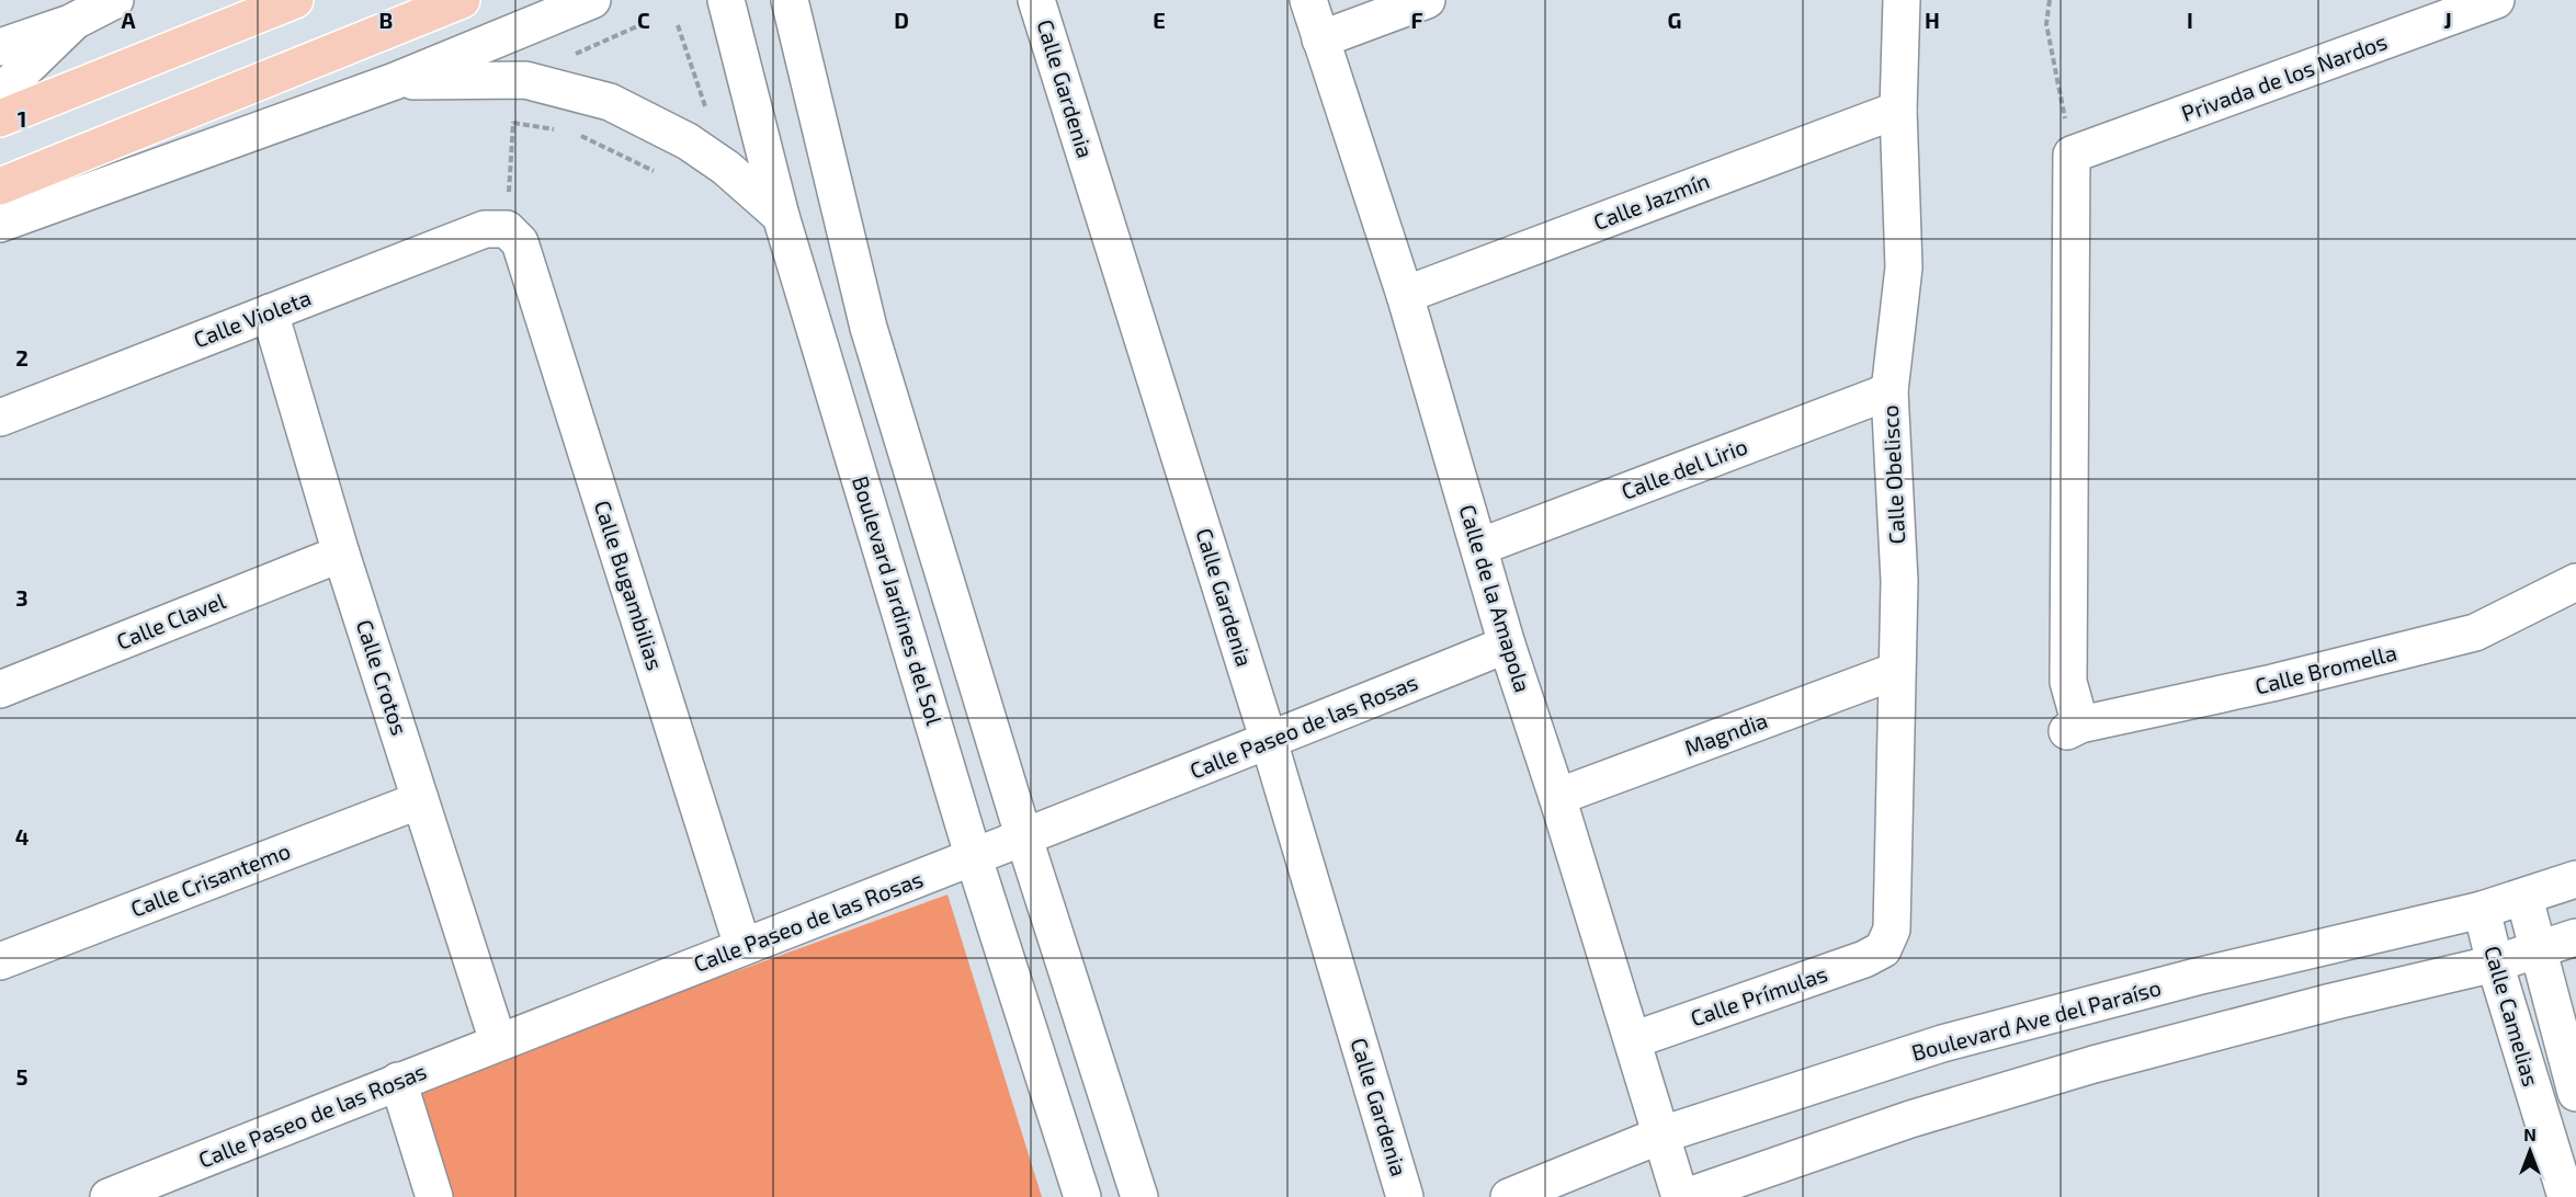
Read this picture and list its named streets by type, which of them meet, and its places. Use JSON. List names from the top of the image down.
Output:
{
  "streets": {
    "street": [
      "Privada de los Nardos",
      "Calle Gardenia",
      "Calle Jazmín",
      "Calle Violeta",
      "Calle del Lirio",
      "Calle Obelisco",
      "Calle Bugambilias",
      "Calle de la Amapola",
      "Boulevard Jardines del Sol",
      "Calle Clavel",
      "Calle Bromella",
      "Calle Crotos",
      "Calle Paseo de las Rosas",
      "Magndia",
      "Calle Crisantemo",
      "Calle Prímulas",
      "Calle Camelias",
      "Boulevard Ave del Paraíso"
    ]
  },
  "crossings": [
    ["Privada de los Nardos", "Calle Bromella"],
    ["Calle Gardenia", "Calle Paseo de las Rosas"],
    ["Calle Jazmín", "Calle Obelisco"],
    ["Calle Jazmín", "Calle de la Amapola"],
    ["Calle Violeta", "Calle Bugambilias"],
    ["Calle Violeta", "Calle Crotos"],
    ["Calle del Lirio", "Calle Obelisco"],
    ["Calle del Lirio", "Calle de la Amapola"],
    ["Calle Obelisco", "Magndia"],
    ["Calle Obelisco", "Calle Prímulas"],
    ["Calle Bugambilias", "Calle Paseo de las Rosas"],
    ["Calle de la Amapola", "Calle Paseo de las Rosas"],
    ["Calle de la Amapola", "Magndia"],
    ["Calle de la Amapola", "Calle Prímulas"],
    ["Calle de la Amapola", "Boulevard Ave del Paraíso"],
    ["Boulevard Jardines del Sol", "Calle Paseo de las Rosas"],
    ["Calle Clavel", "Calle Crotos"],
    ["Calle Crotos", "Calle Paseo de las Rosas"],
    ["Calle Crotos", "Calle Crisantemo"],
    ["Calle Camelias", "Boulevard Ave del Paraíso"]
  ],
  "north": "top",
  "grid": {
    "columns": [
      "A",
      "B",
      "C",
      "D",
      "E",
      "F",
      "G",
      "H",
      "I",
      "J"
    ],
    "rows": [
      "1",
      "2",
      "3",
      "4",
      "5"
    ]
  }
}
